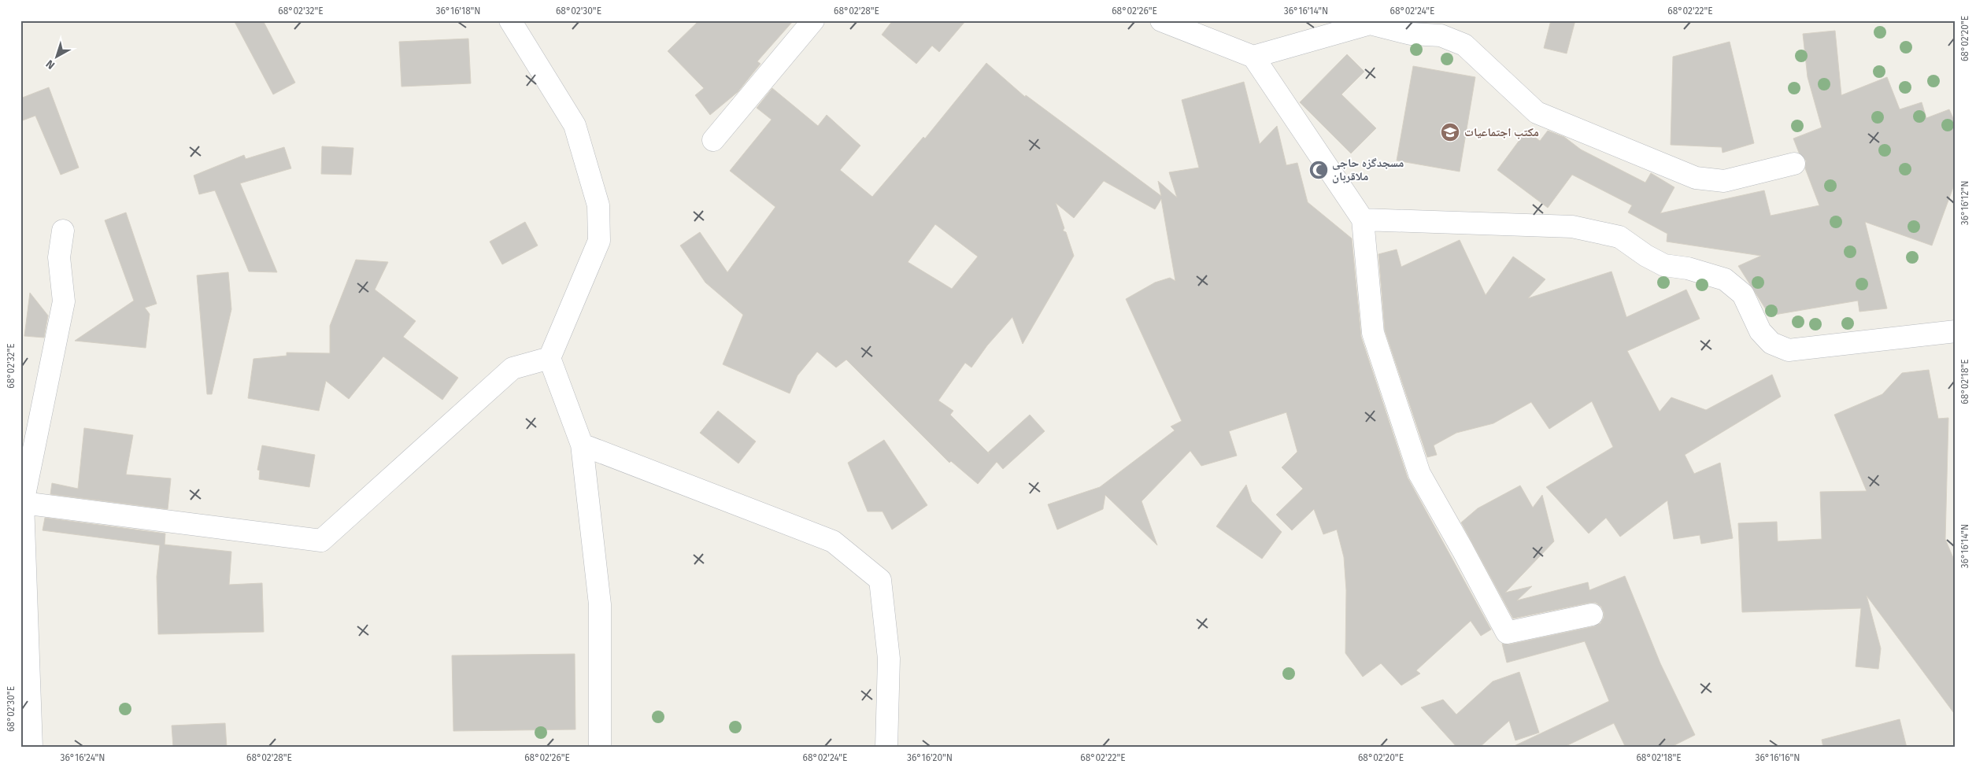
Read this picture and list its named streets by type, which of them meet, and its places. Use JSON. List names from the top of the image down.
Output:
{
  "places": {
    "school or university": ["مکتب اجتماعیات"],
    "mosque": ["مسجدگزه حاجی ملاقربان"]
  },
  "north": "bottom left",
  "coordinates": [
    "68°02'32\"E",
    "36°16'18\"N",
    "68°02'30\"E",
    "68°02'28\"E",
    "68°02'26\"E",
    "36°16'14\"N",
    "68°02'24\"E",
    "68°02'22\"E",
    "68°02'20\"E",
    "36°16'12\"N",
    "68°02'18\"E",
    "36°16'24\"N",
    "36°16'20\"N",
    "36°16'16\"N"
  ]
}
